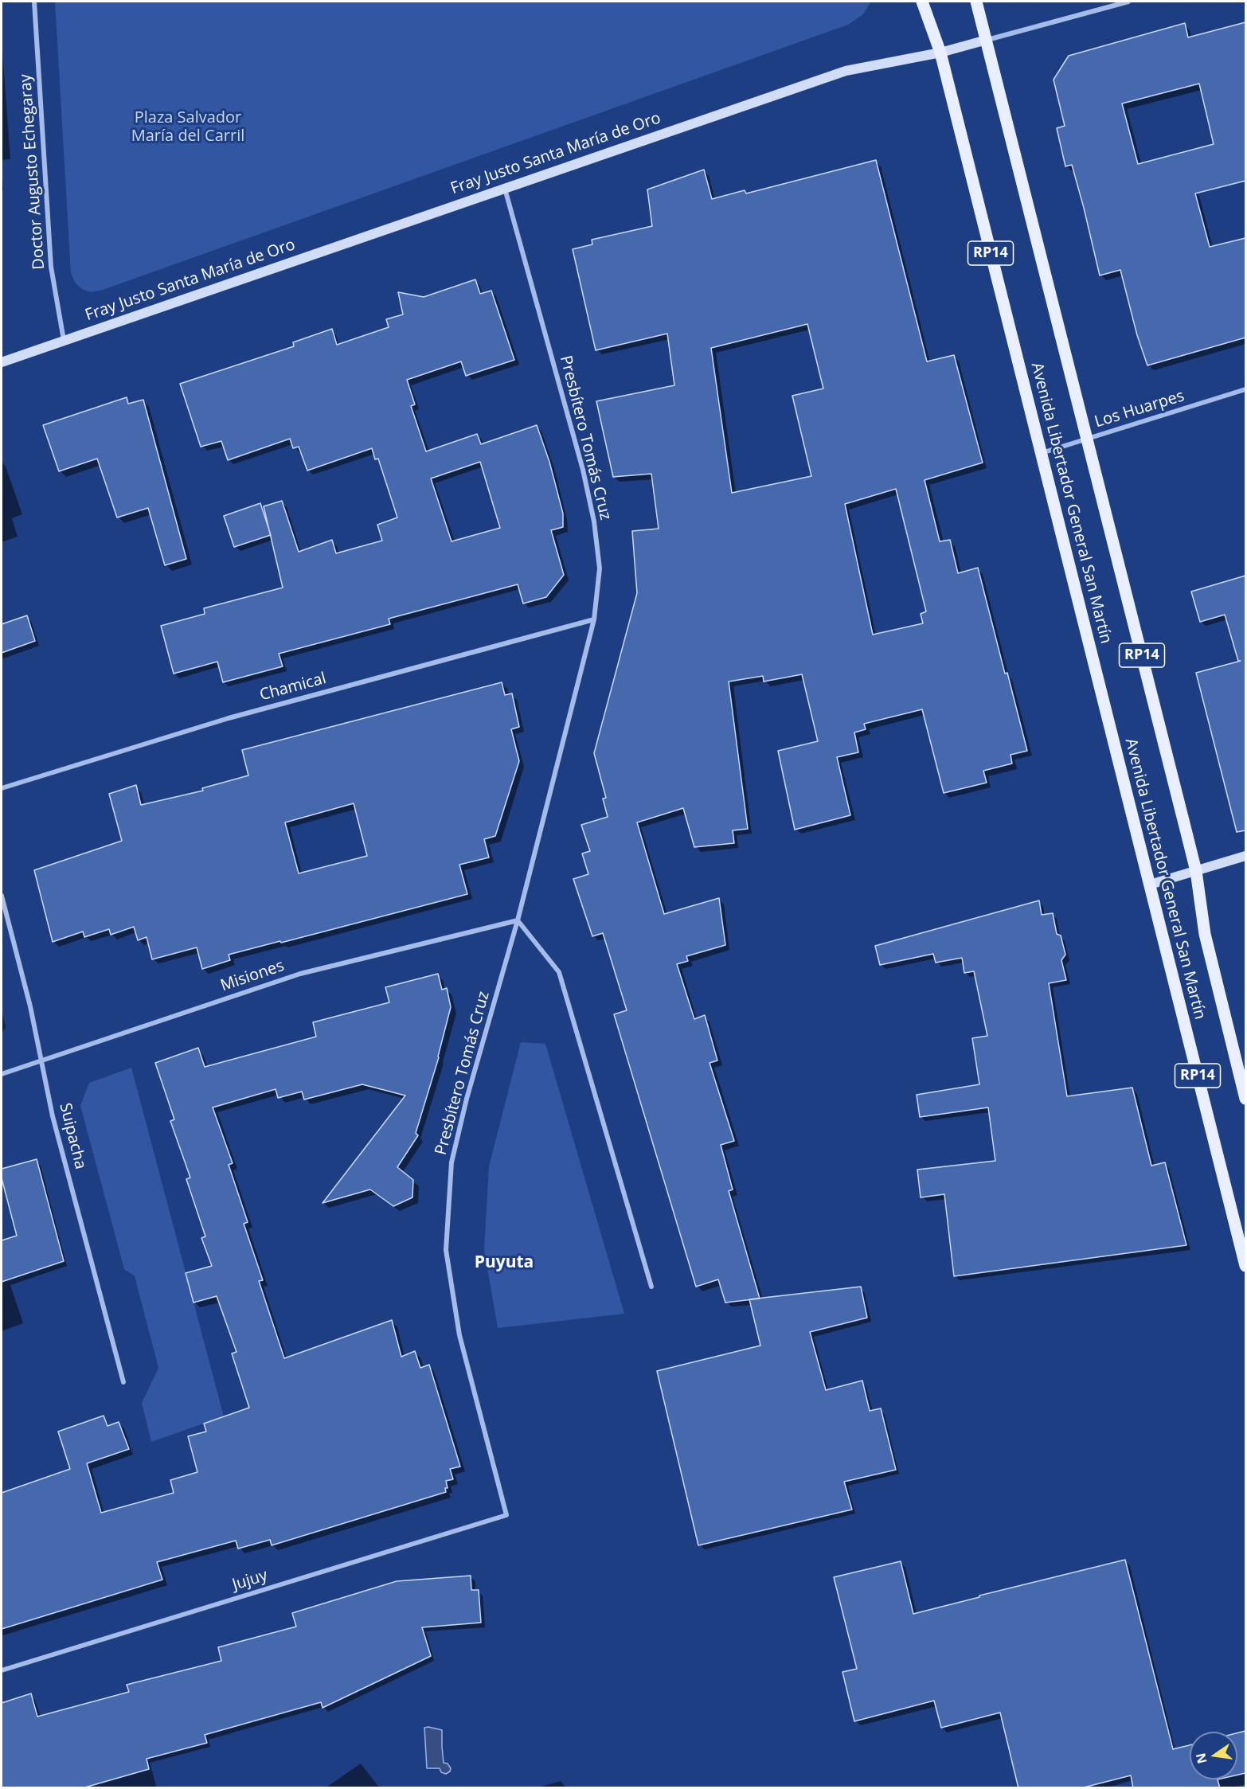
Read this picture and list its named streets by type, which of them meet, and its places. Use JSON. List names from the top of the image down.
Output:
{
  "streets": {
    "main road": ["Fray Justo Santa María de Oro", "RP14", "Avenida Libertador General San Martín"],
    "street": [
      "Doctor Augusto Echegaray",
      "Los Huarpes",
      "Presbítero Tomás Cruz",
      "Chamical",
      "Misiones",
      "Suipacha",
      "Jujuy"
    ]
  },
  "crossings": [
    ["Fray Justo Santa María de Oro", "Doctor Augusto Echegaray"],
    ["Fray Justo Santa María de Oro", "Presbítero Tomás Cruz"],
    ["Fray Justo Santa María de Oro", "Avenida Libertador General San Martín"],
    ["Los Huarpes", "Avenida Libertador General San Martín"],
    ["Presbítero Tomás Cruz", "Chamical"],
    ["Presbítero Tomás Cruz", "Misiones"],
    ["Presbítero Tomás Cruz", "Jujuy"],
    ["Misiones", "Suipacha"]
  ],
  "districts": ["Puyuta"],
  "parks": ["Plaza Salvador María del Carril"],
  "north": "left"
}
